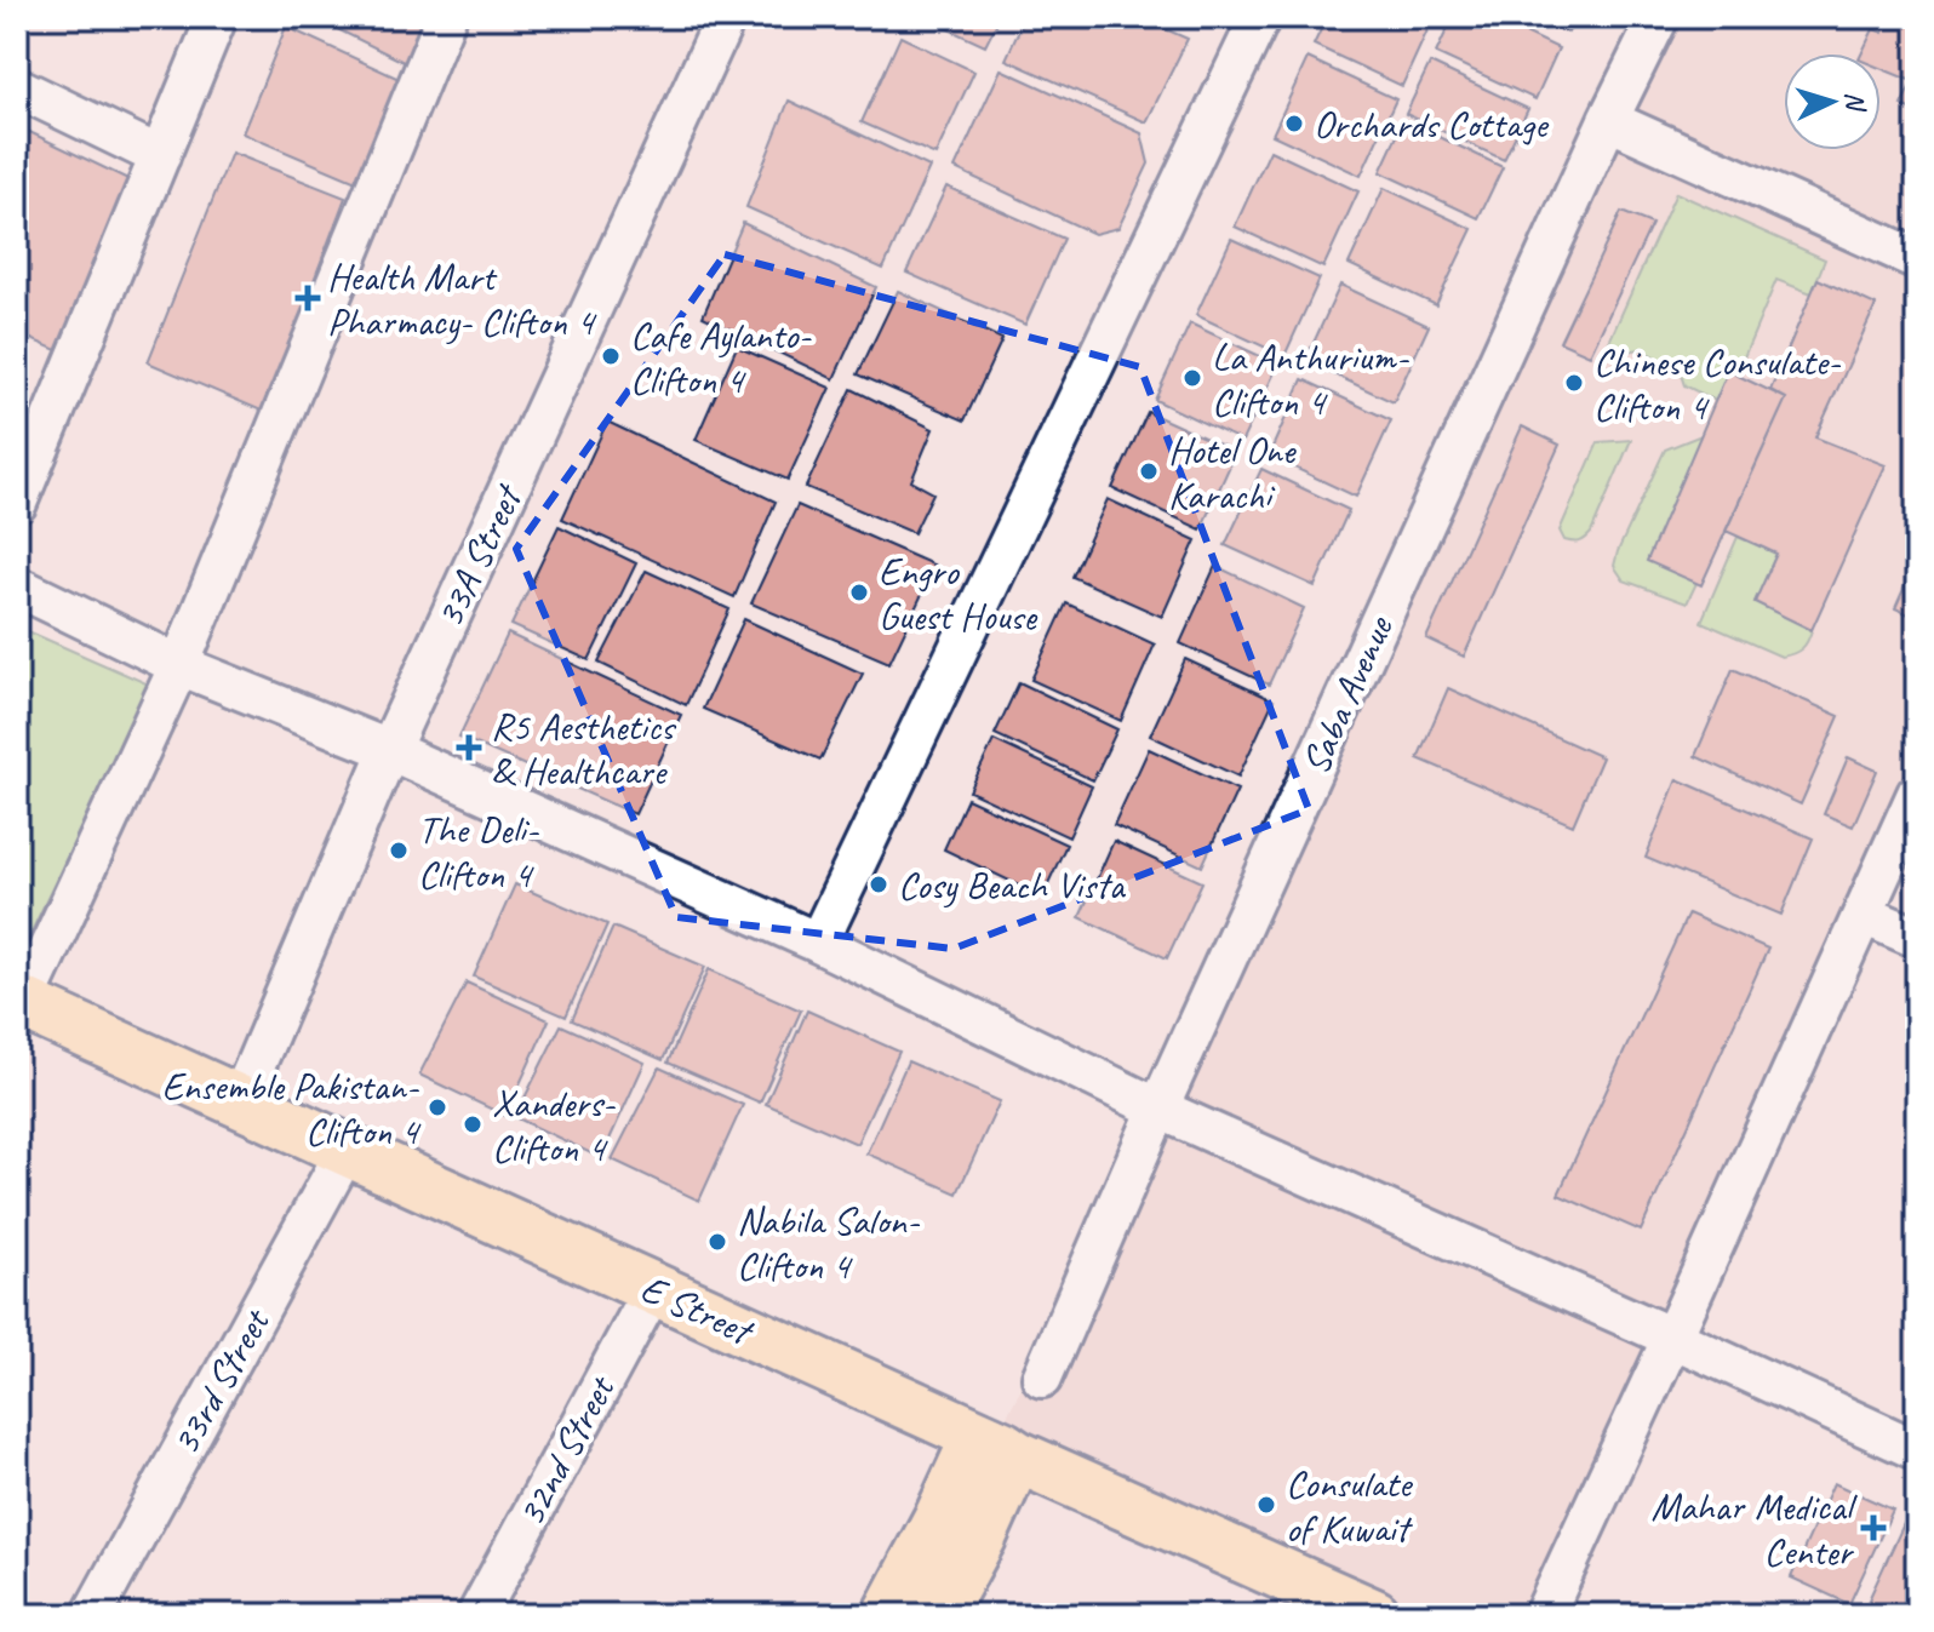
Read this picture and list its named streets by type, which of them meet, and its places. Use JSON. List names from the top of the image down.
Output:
{
  "streets": {
    "main road": ["E Street"],
    "street": [
      "33A Street",
      "Saba Avenue",
      "33rd Street",
      "32nd Street"
    ]
  },
  "crossings": [
    ["33A Street", "E Street"],
    ["E Street", "33rd Street"],
    ["E Street", "32nd Street"]
  ],
  "places": {
    "other": [
      "Orchards Cottage",
      "Cafe Aylanto- Clifton 4",
      "La Anthurium- Clifton 4",
      "Chinese Consulate- Clifton 4",
      "Hotel One Karachi",
      "Engro Guest House",
      "The Deli- Clifton 4",
      "Cosy Beach Vista",
      "Ensemble Pakistan- Clifton 4",
      "Xanders- Clifton 4",
      "Nabila Salon- Clifton 4",
      "Consulate of Kuwait"
    ],
    "health": ["Health Mart Pharmacy- Clifton 4", "R5 Aesthetics & Healthcare", "Mahar Medical Center"]
  },
  "north": "right"
}
